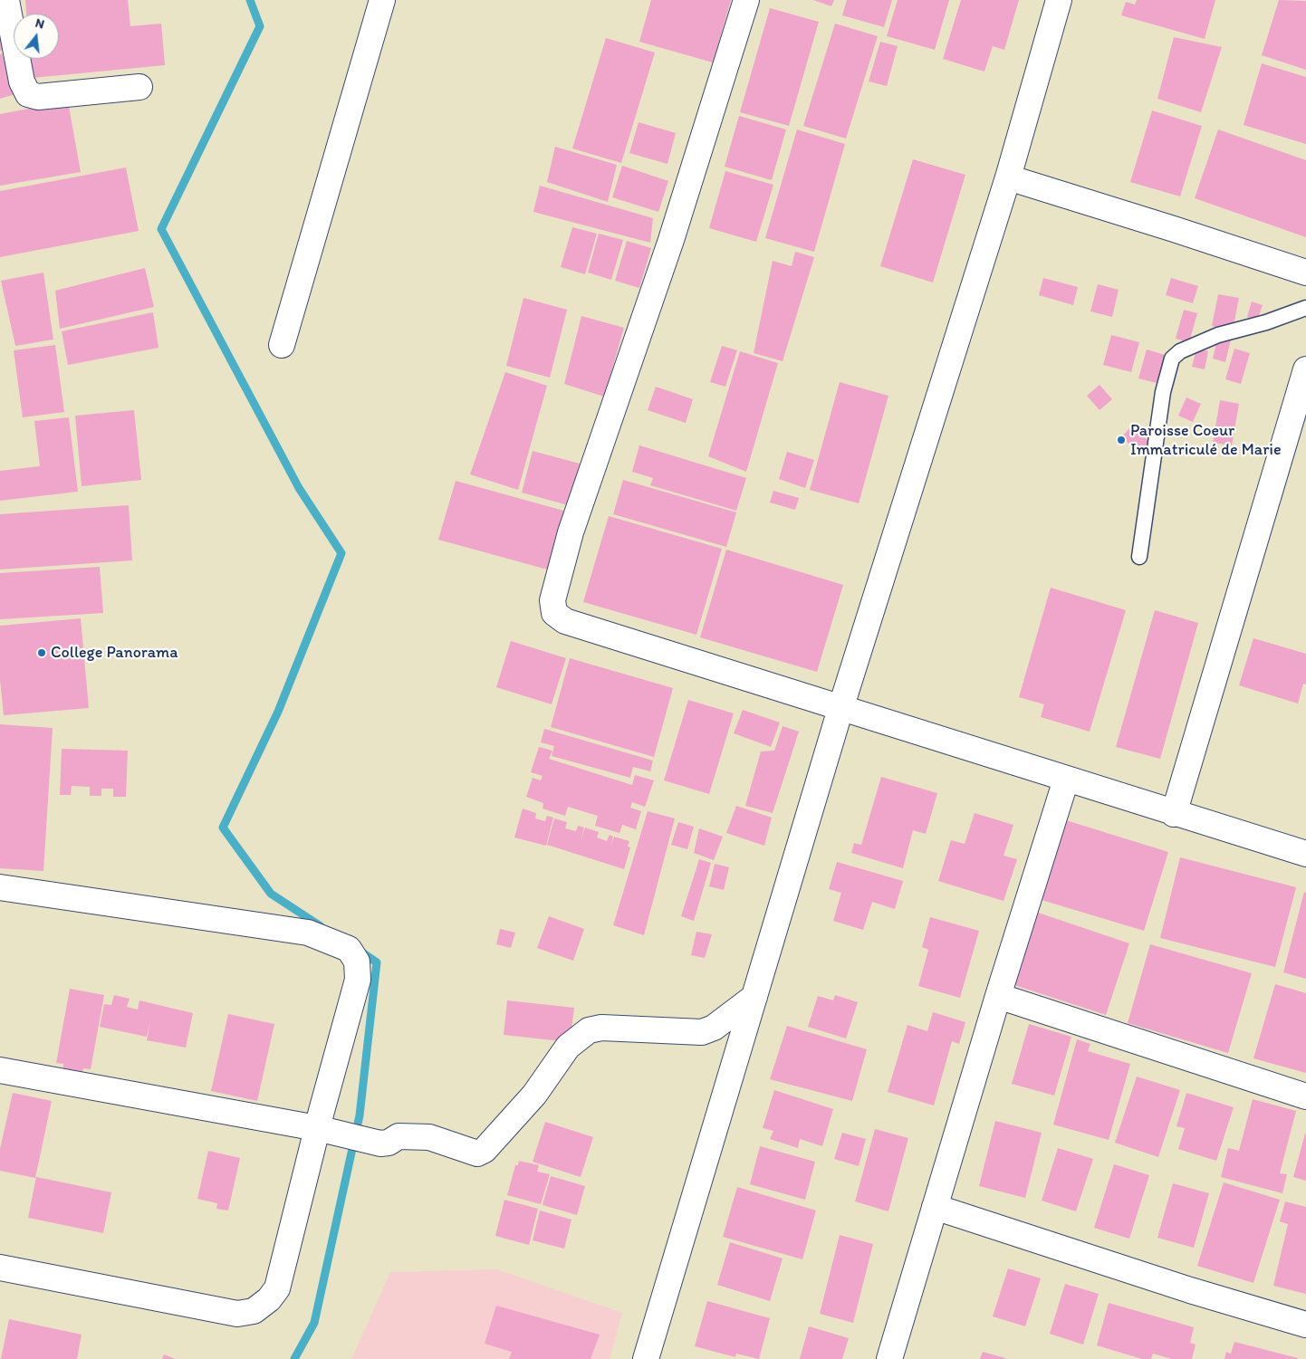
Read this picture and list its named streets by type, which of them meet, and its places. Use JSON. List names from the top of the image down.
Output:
{
  "places": ["Paroisse Coeur Immatriculé de Marie", "College Panorama"],
  "north": "top"
}
